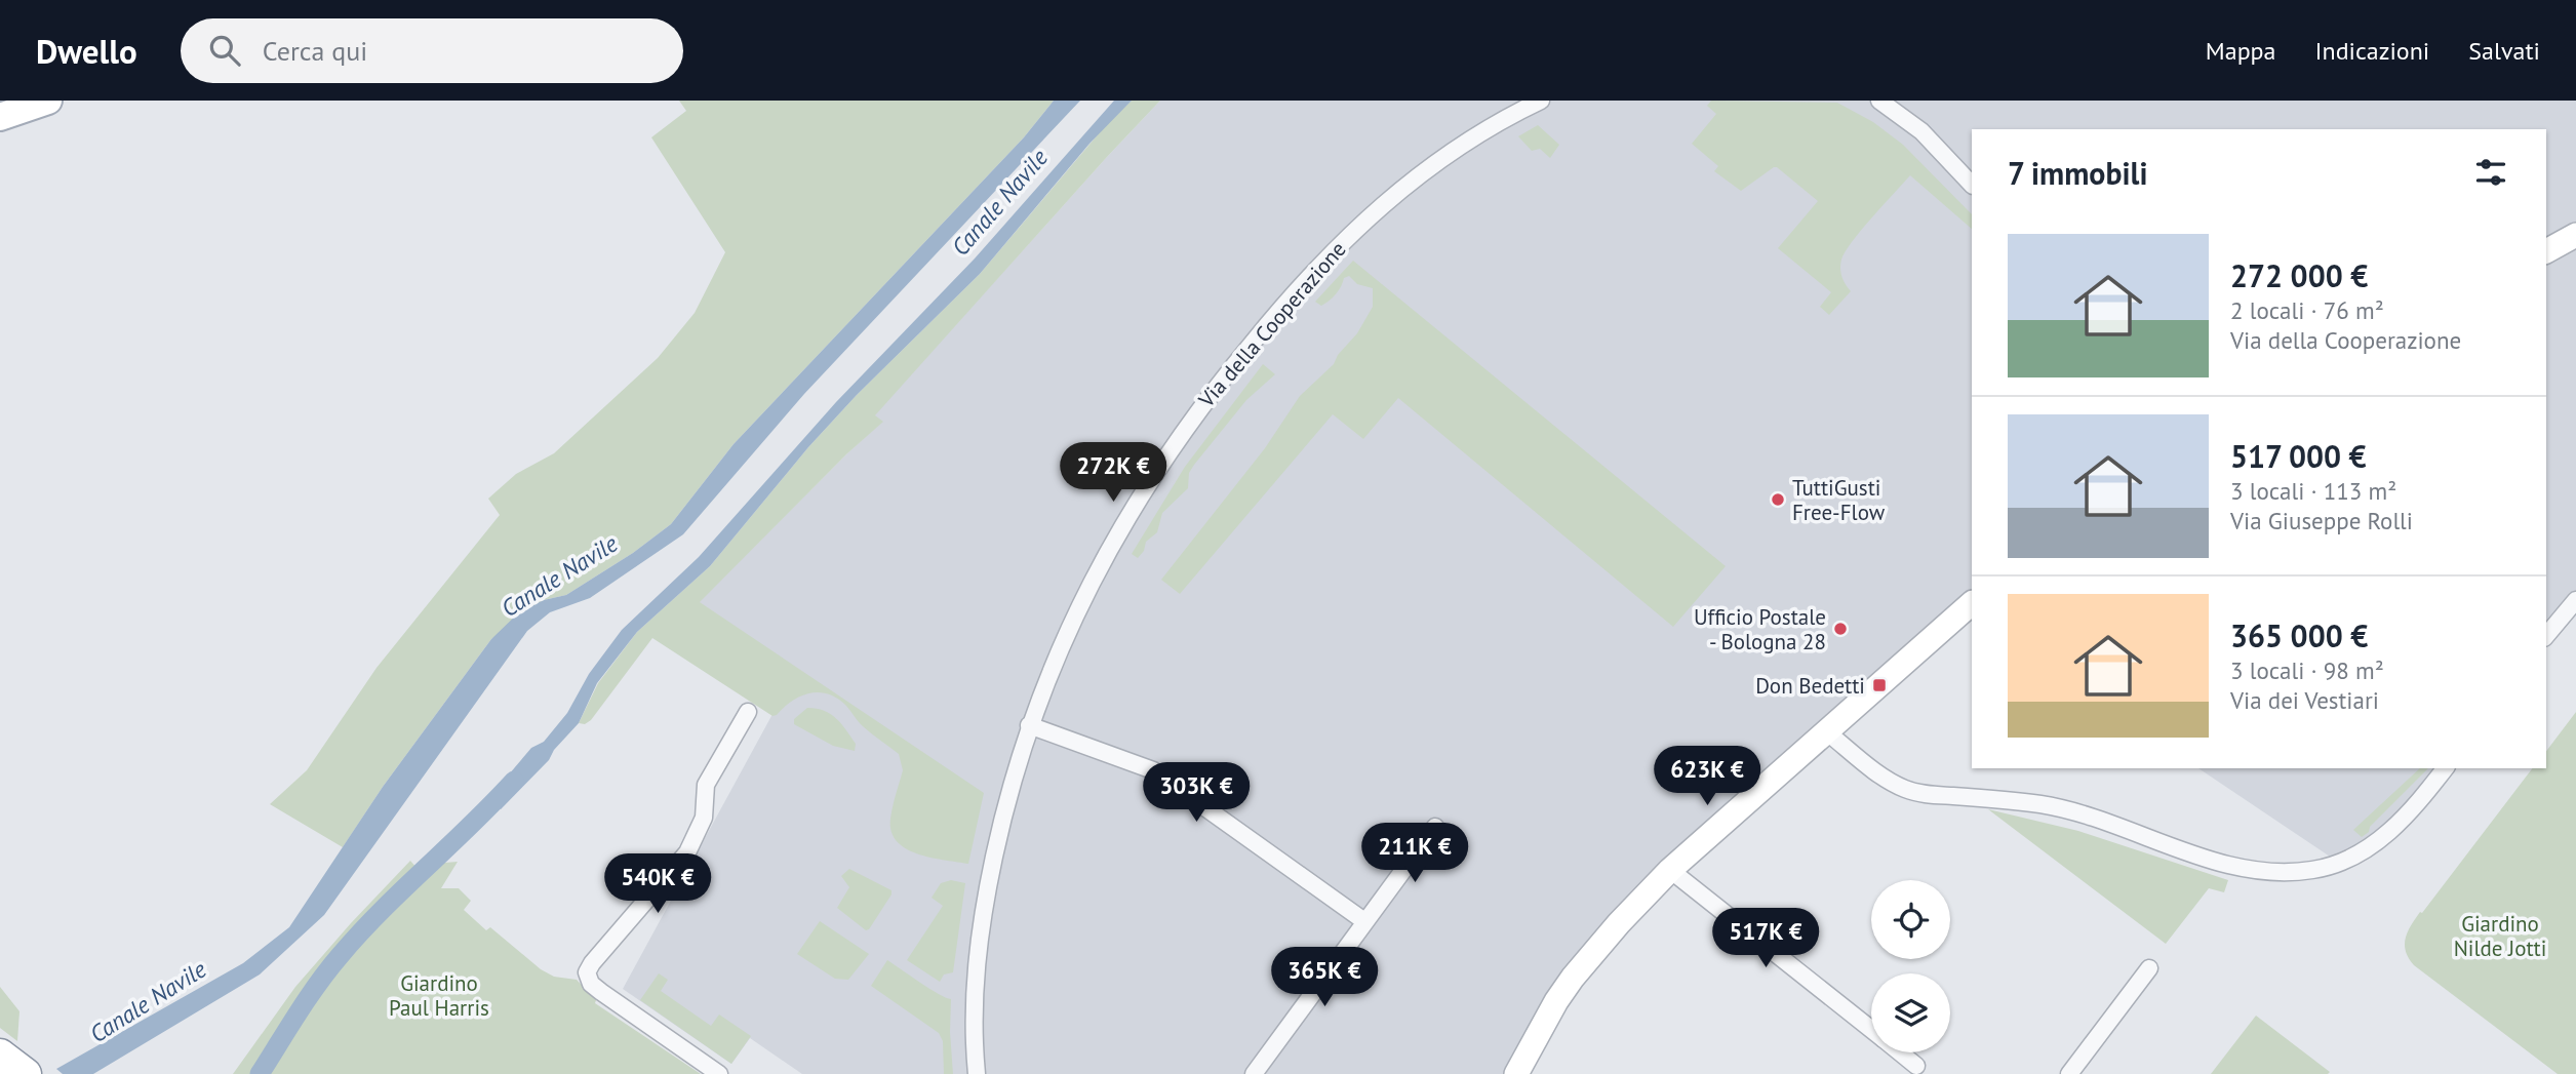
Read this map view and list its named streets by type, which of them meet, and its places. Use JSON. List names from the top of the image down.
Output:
{
  "streets": {
    "street": ["Via della Cooperazione"]
  },
  "water": ["Canale Navile"],
  "parks": ["Giardino Nilde Jotti", "Giardino Paul Harris"],
  "places": {
    "other": ["TuttiGusti Free-Flow", "Ufficio Postale - Bologna 28"],
    "transit": ["Don Bedetti"]
  },
  "page": {
    "header": "Dwello",
    "search": "Cerca qui",
    "nav": ["Mappa", "Indicazioni", "Salvati"],
    "heading": "7 immobili",
    "list": [
      {
        "name": "272 000 €",
        "note": "2 locali · 76 m² · Via della Cooperazione"
      },
      {
        "name": "517 000 €",
        "note": "3 locali · 113 m² · Via Giuseppe Rolli"
      },
      {
        "name": "365 000 €",
        "note": "3 locali · 98 m² · Via dei Vestiari"
      }
    ],
    "price": [
      "272K €",
      "623K €",
      "303K €",
      "211K €",
      "540K €",
      "517K €",
      "365K €"
    ]
  }
}
